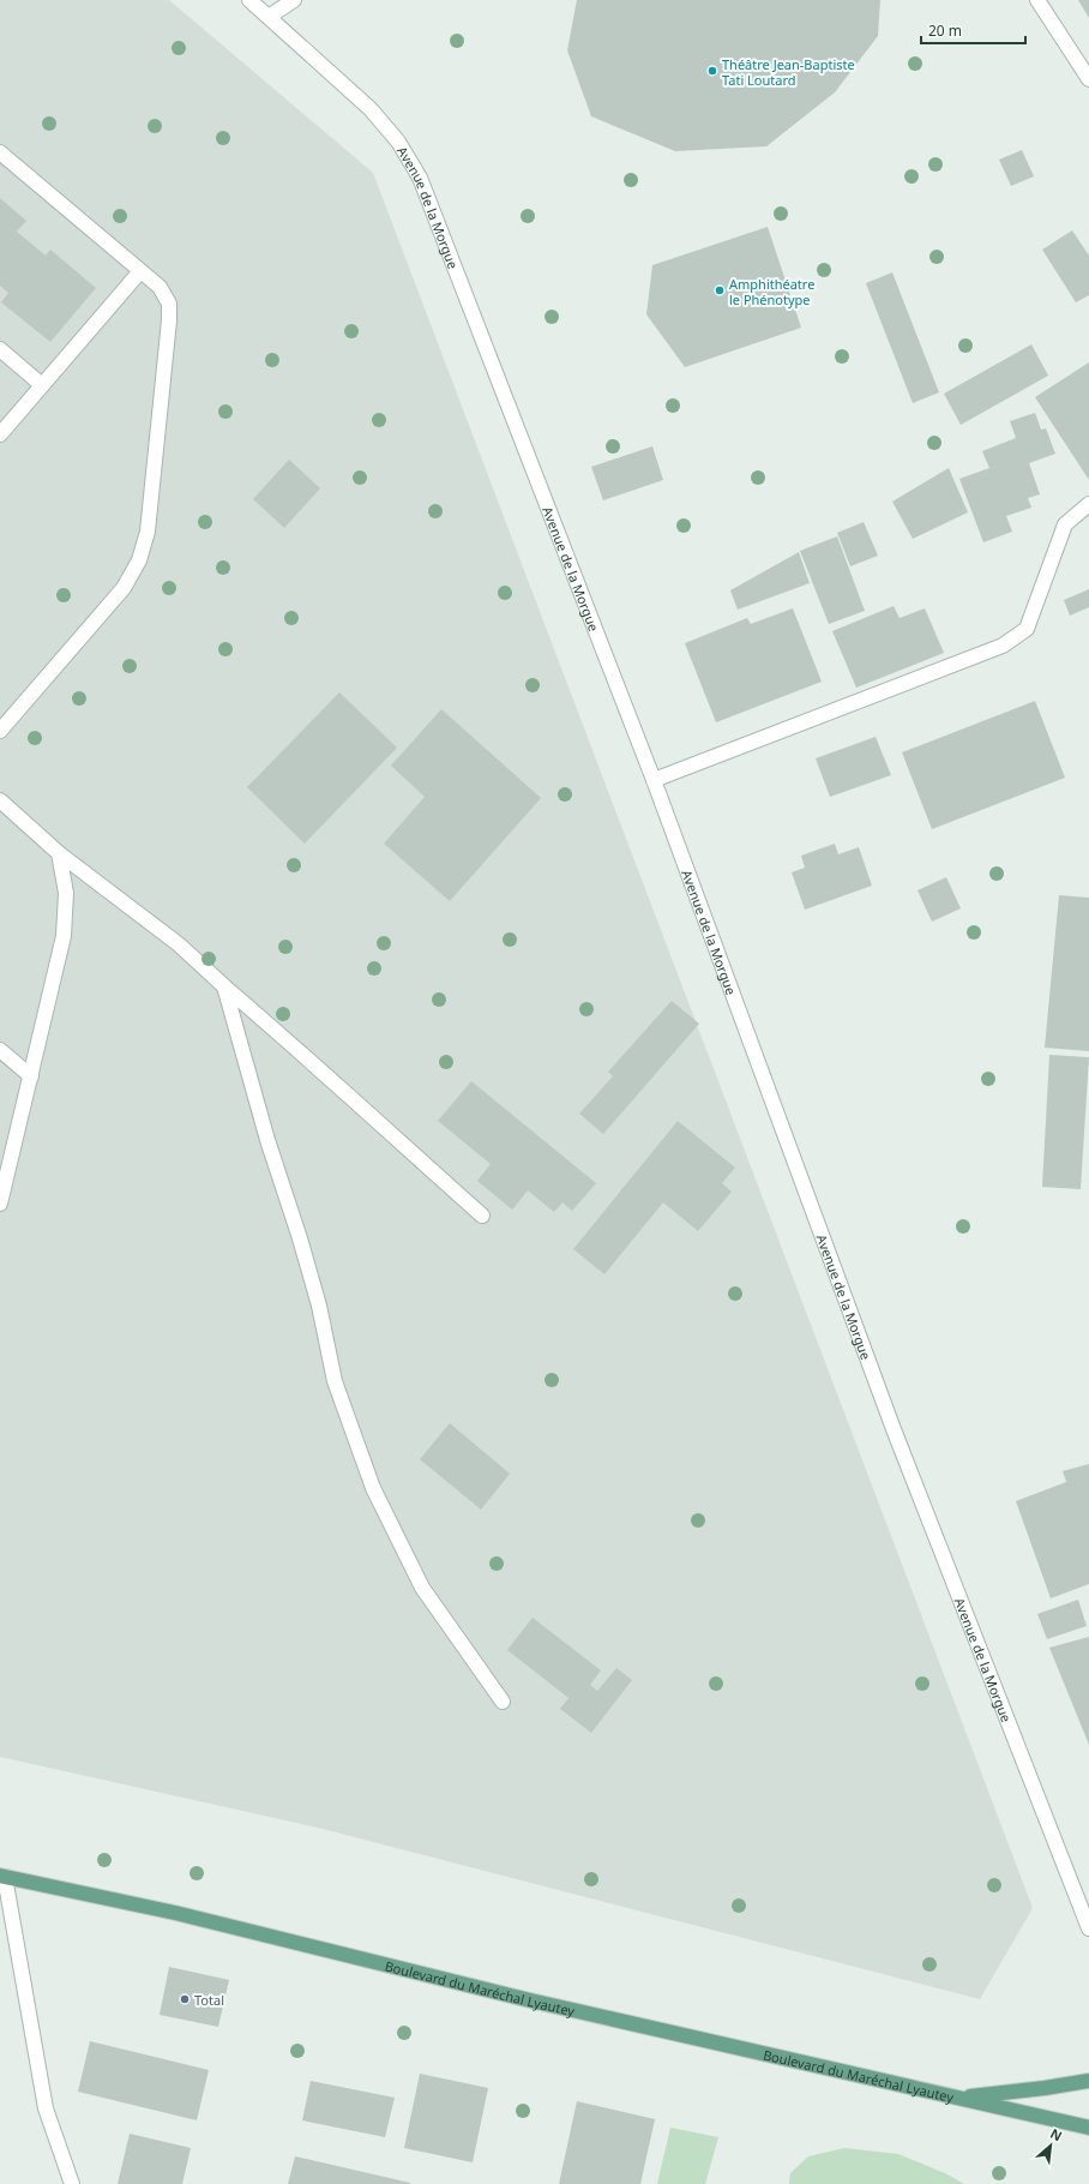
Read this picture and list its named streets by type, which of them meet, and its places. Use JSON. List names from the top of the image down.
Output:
{
  "streets": {
    "main road": ["Boulevard du Maréchal Lyautey"],
    "street": ["Avenue de la Morgue"]
  },
  "places": ["Théâtre Jean-Baptiste Tati Loutard", "Amphithéatre le Phénotype", "Total"],
  "scale_bar": "20 m",
  "north": "top right"
}
